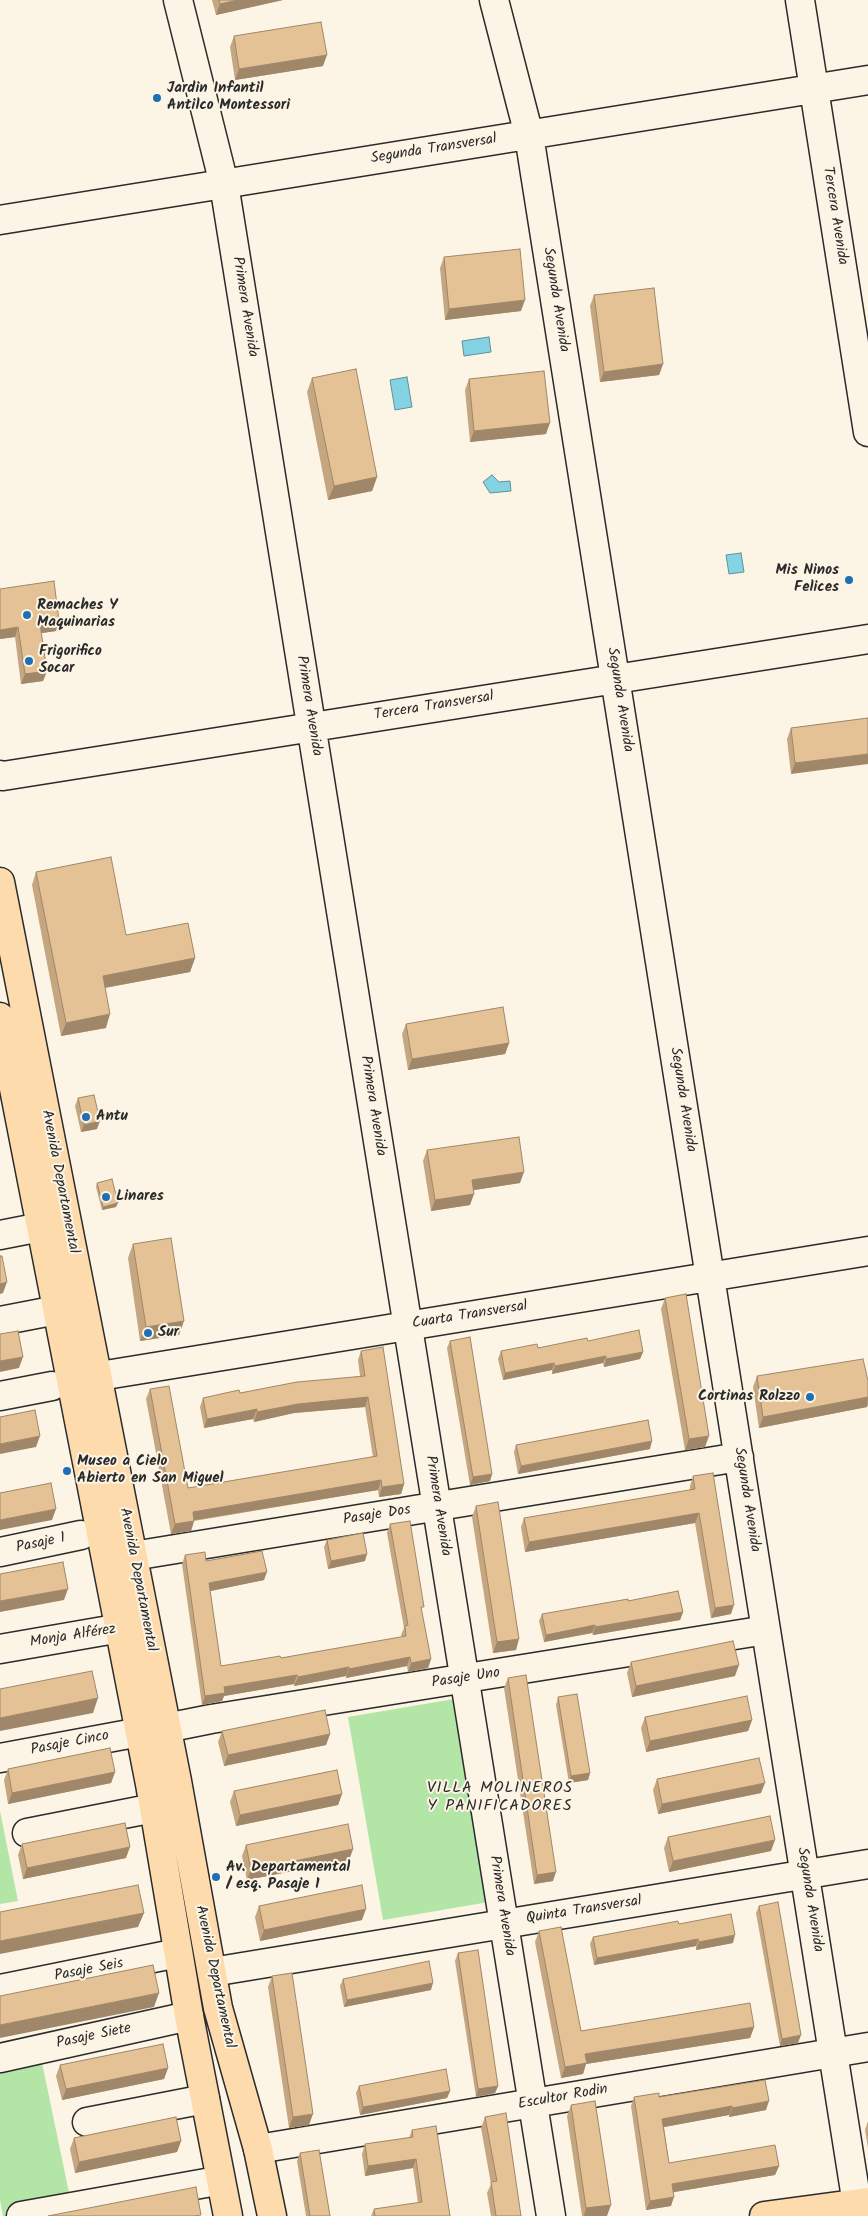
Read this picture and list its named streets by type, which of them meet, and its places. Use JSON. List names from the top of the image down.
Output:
{
  "streets": {
    "main road": ["Avenida Departamental"],
    "street": [
      "Segunda Transversal",
      "Tercera Avenida",
      "Segunda Avenida",
      "Primera Avenida",
      "Tercera Transversal",
      "Cuarta Transversal",
      "Pasaje Dos",
      "Pasaje 1",
      "Monja Alférez",
      "Pasaje Uno",
      "Pasaje Cinco",
      "Quinta Transversal",
      "Pasaje Seis",
      "Pasaje Siete",
      "Escultor Rodin"
    ]
  },
  "crossings": [
    ["Segunda Transversal", "Tercera Avenida"],
    ["Segunda Transversal", "Segunda Avenida"],
    ["Segunda Transversal", "Primera Avenida"],
    ["Segunda Avenida", "Tercera Transversal"],
    ["Segunda Avenida", "Cuarta Transversal"],
    ["Segunda Avenida", "Pasaje Dos"],
    ["Segunda Avenida", "Pasaje Uno"],
    ["Segunda Avenida", "Quinta Transversal"],
    ["Segunda Avenida", "Escultor Rodin"],
    ["Primera Avenida", "Tercera Transversal"],
    ["Primera Avenida", "Cuarta Transversal"],
    ["Primera Avenida", "Pasaje Dos"],
    ["Primera Avenida", "Pasaje Uno"],
    ["Primera Avenida", "Quinta Transversal"],
    ["Primera Avenida", "Escultor Rodin"],
    ["Avenida Departamental", "Cuarta Transversal"],
    ["Avenida Departamental", "Pasaje Dos"],
    ["Avenida Departamental", "Monja Alférez"],
    ["Avenida Departamental", "Pasaje Uno"],
    ["Avenida Departamental", "Pasaje Cinco"],
    ["Avenida Departamental", "Quinta Transversal"],
    ["Avenida Departamental", "Pasaje Seis"],
    ["Avenida Departamental", "Pasaje Siete"],
    ["Avenida Departamental", "Escultor Rodin"],
    ["Pasaje Uno", "Pasaje Cinco"]
  ],
  "districts": ["VILLA MOLINEROS Y PANIFICADORES"],
  "places": [
    "Jardin Infantil Antilco Montessori",
    "Mis Ninos Felices",
    "Remaches Y Maquinarias",
    "Frigorifico Socar",
    "Antu",
    "Linares",
    "Sur",
    "Cortinas Rolzzo",
    "Museo a Cielo Abierto en San Miguel",
    "Av. Departamental / esq. Pasaje 1"
  ]
}
